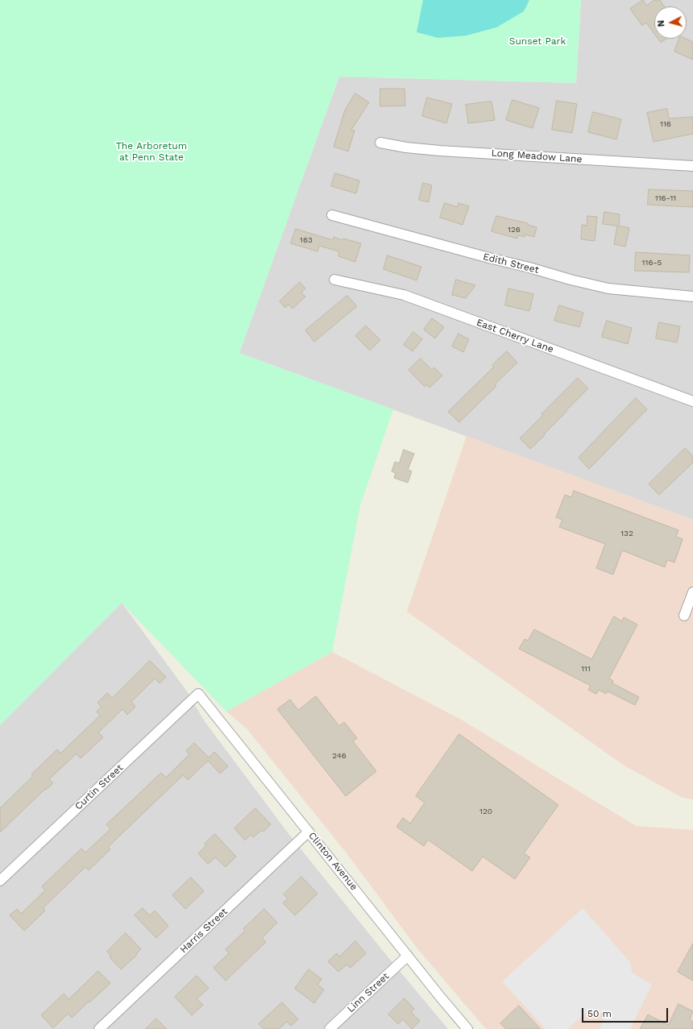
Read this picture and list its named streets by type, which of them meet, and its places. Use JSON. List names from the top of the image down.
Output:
{
  "streets": {
    "street": [
      "Long Meadow Lane",
      "Edith Street",
      "East Cherry Lane",
      "Curtin Street",
      "Clinton Avenue",
      "Harris Street",
      "Linn Street"
    ]
  },
  "crossings": [
    ["Curtin Street", "Clinton Avenue"],
    ["Clinton Avenue", "Harris Street"],
    ["Clinton Avenue", "Linn Street"]
  ],
  "parks": ["Sunset Park", "The Arboretum at Penn State"],
  "house_numbers": [
    "116",
    "116-11",
    "126",
    "163",
    "116-5",
    "132",
    "111",
    "246",
    "120"
  ],
  "scale_bar": "50 m",
  "north": "left"
}
